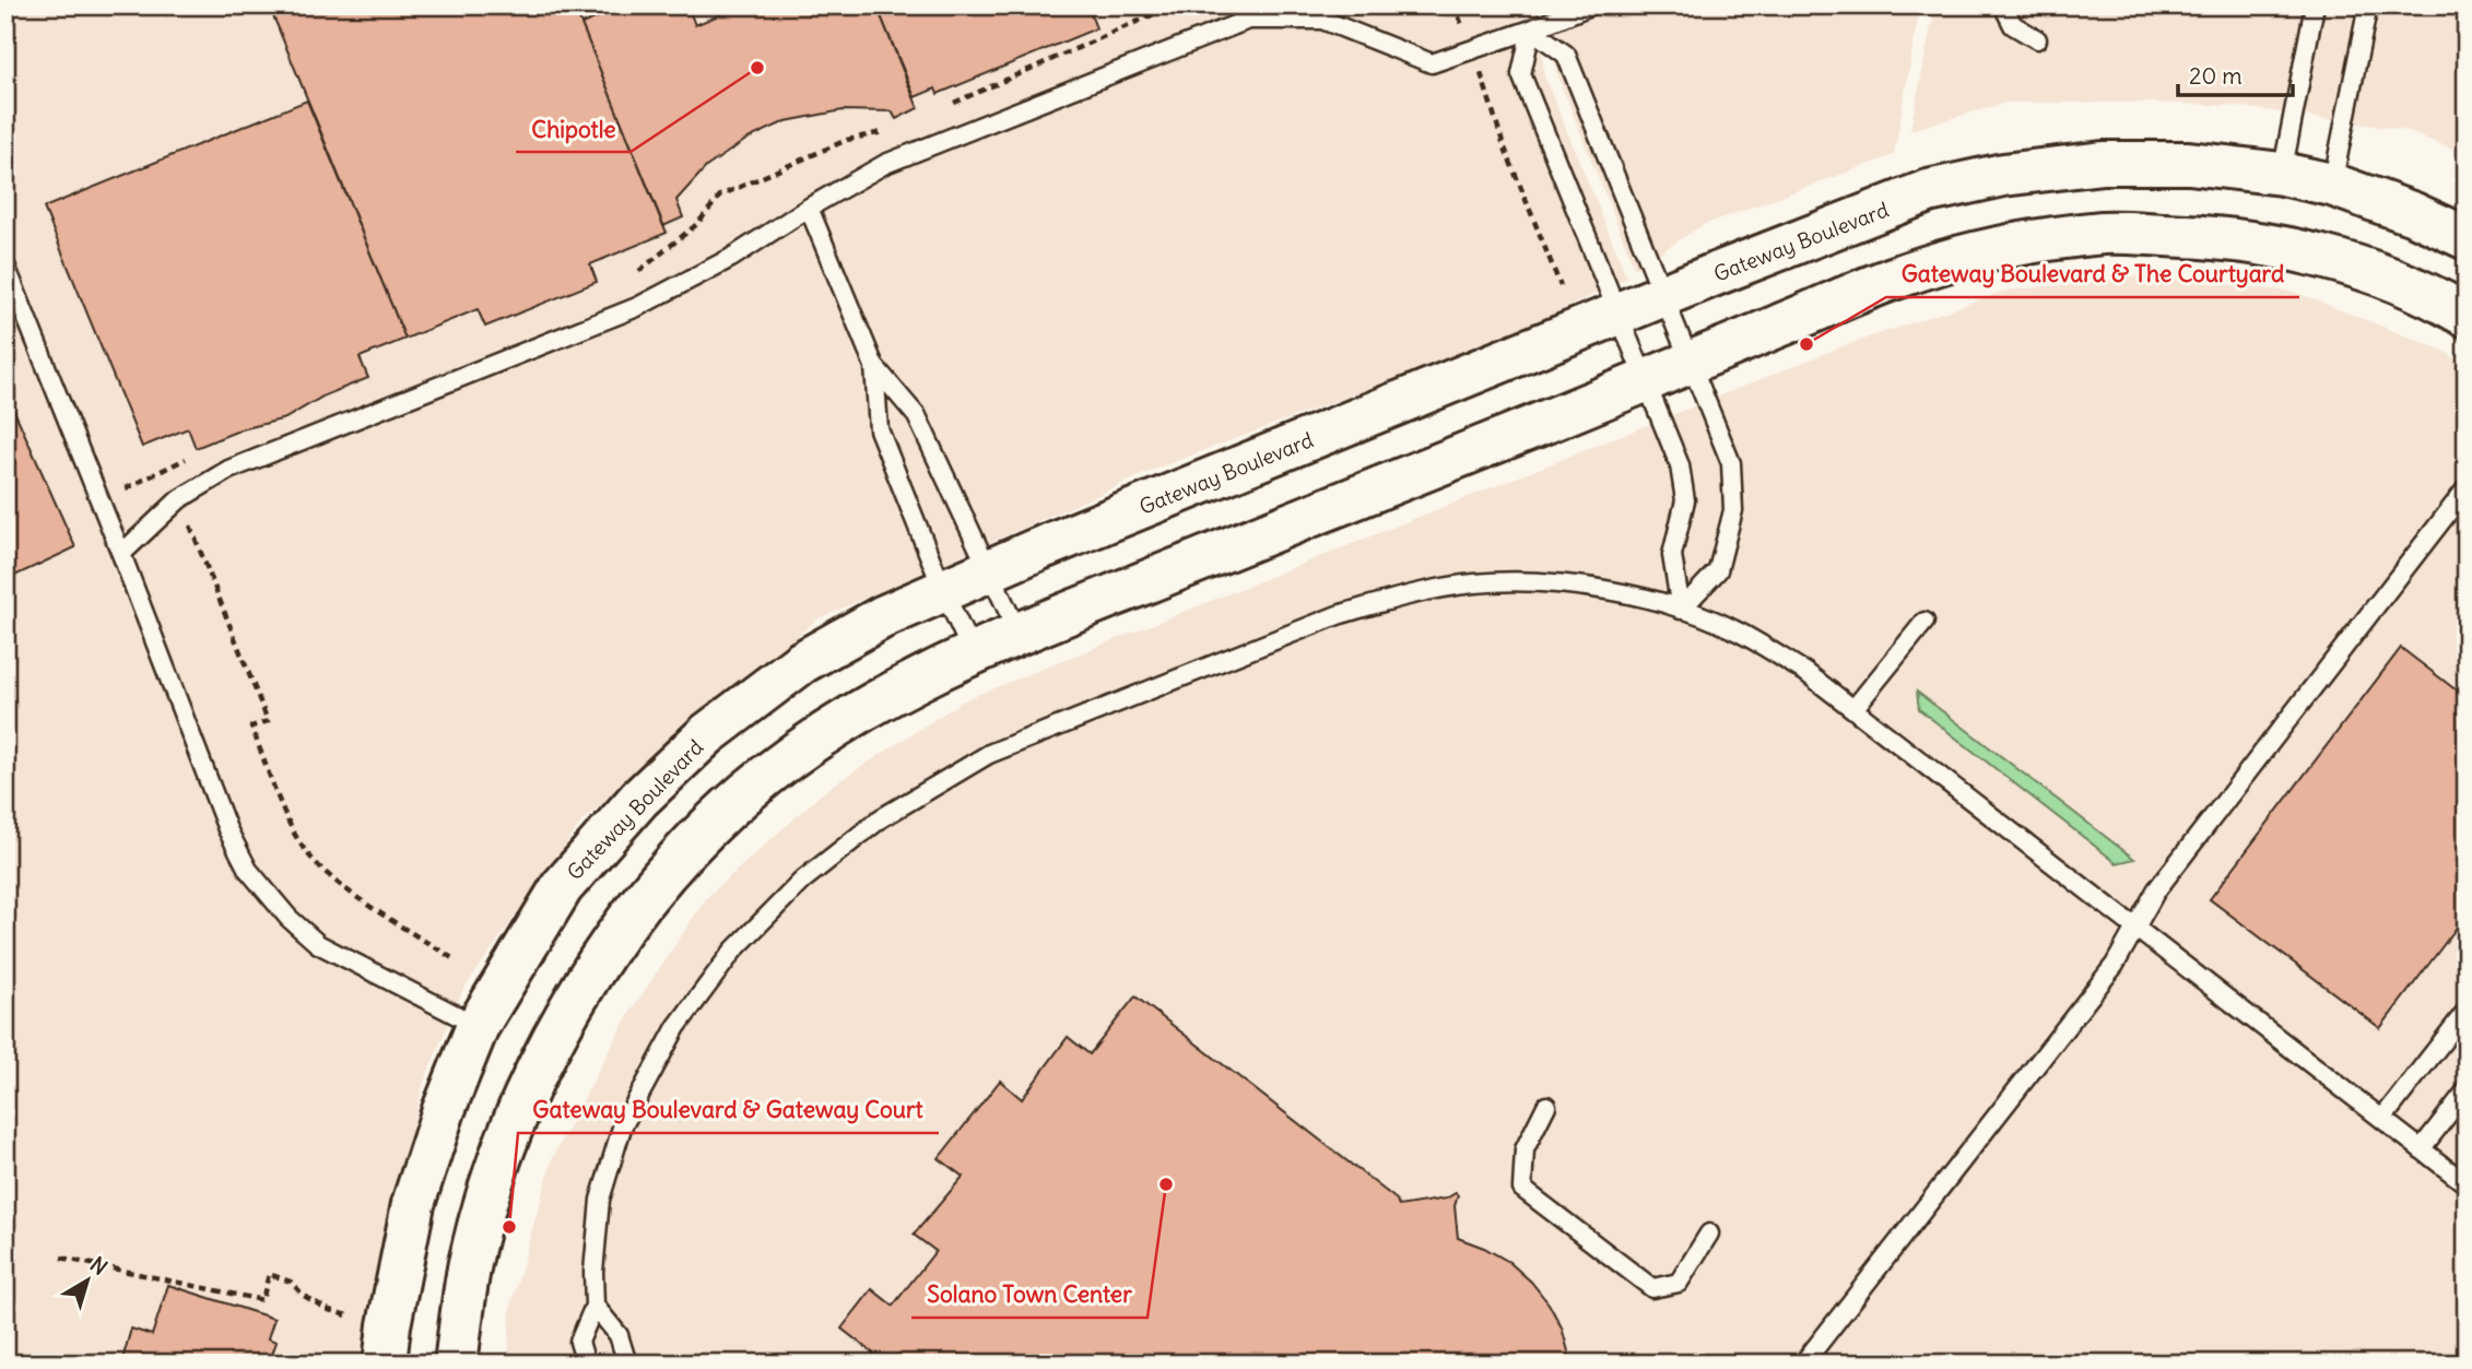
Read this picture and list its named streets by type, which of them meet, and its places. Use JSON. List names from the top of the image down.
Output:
{
  "streets": {
    "street": ["Gateway Boulevard"]
  },
  "places": [
    "Chipotle",
    "Gateway Boulevard & The Courtyard",
    "Solano Town Center",
    "Gateway Boulevard & Gateway Court"
  ],
  "scale_bar": "20 m",
  "north": "top right"
}
